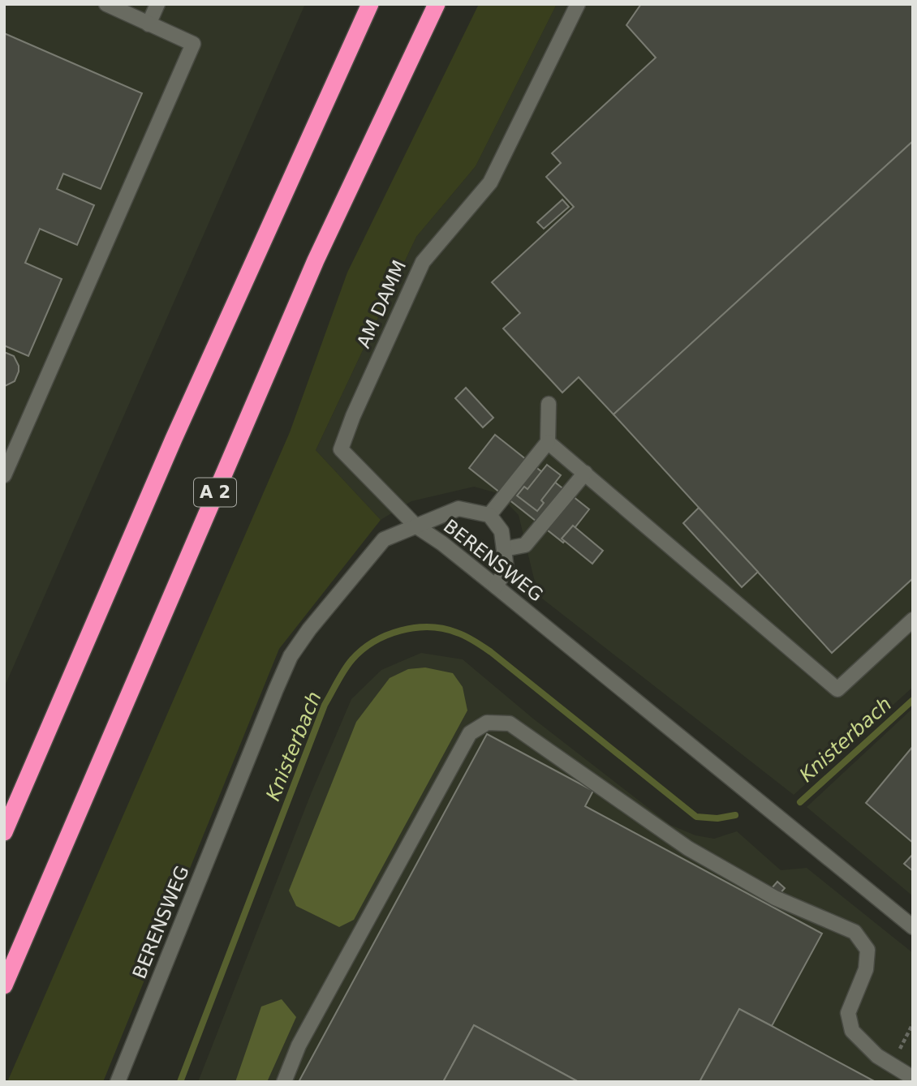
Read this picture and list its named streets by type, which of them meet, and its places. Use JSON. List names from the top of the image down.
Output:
{
  "streets": {
    "highway": ["A 2"],
    "street": ["AM DAMM", "BERENSWEG"]
  },
  "crossings": [
    ["AM DAMM", "BERENSWEG"]
  ],
  "water": ["Knisterbach"]
}
